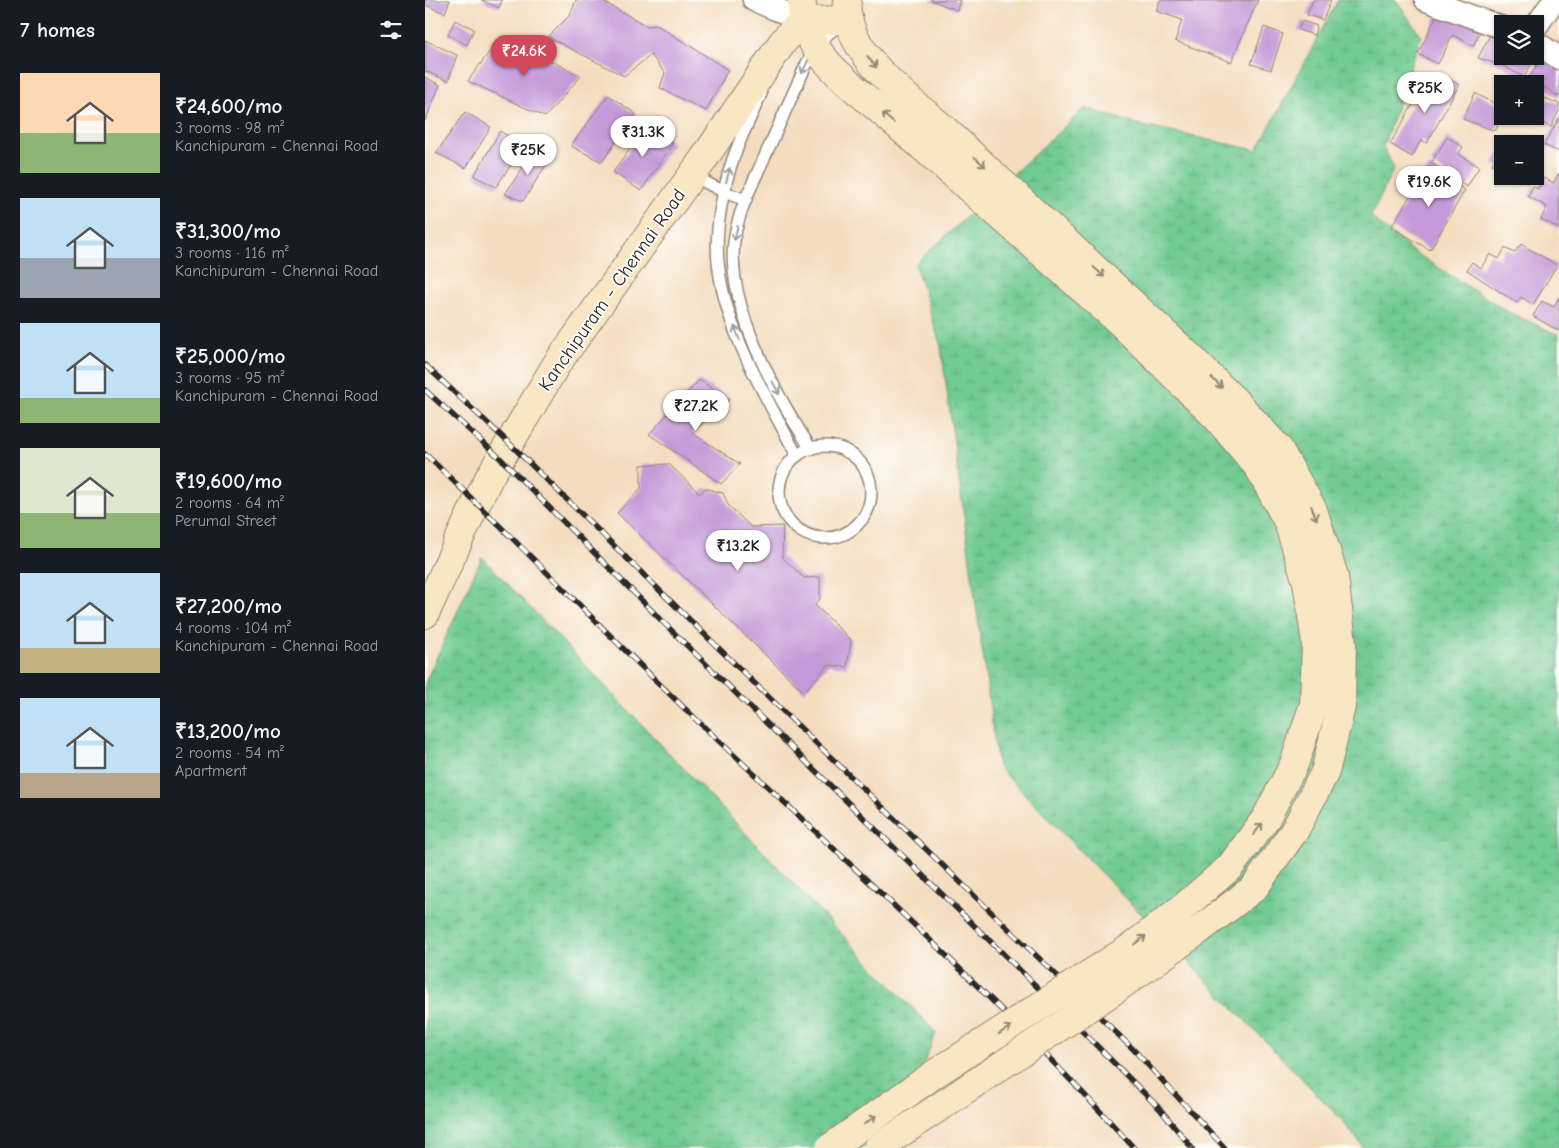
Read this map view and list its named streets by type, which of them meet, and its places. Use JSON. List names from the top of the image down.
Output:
{
  "streets": {
    "main road": ["Kanchipuram - Chennai Road"]
  },
  "page": {
    "heading": "7 homes",
    "map_buttons": ["+", "−"],
    "price": [
      "₹24.6K",
      "₹25K",
      "₹31.3K",
      "₹25K",
      "₹19.6K",
      "₹27.2K",
      "₹13.2K"
    ],
    "list": [
      {
        "name": "₹24,600/mo",
        "note": "3 rooms · 98 m² · Kanchipuram - Chennai Road"
      },
      {
        "name": "₹31,300/mo",
        "note": "3 rooms · 116 m² · Kanchipuram - Chennai Road"
      },
      {
        "name": "₹25,000/mo",
        "note": "3 rooms · 95 m² · Kanchipuram - Chennai Road"
      },
      {
        "name": "₹19,600/mo",
        "note": "2 rooms · 64 m² · Perumal Street"
      },
      {
        "name": "₹27,200/mo",
        "note": "4 rooms · 104 m² · Kanchipuram - Chennai Road"
      },
      {
        "name": "₹13,200/mo",
        "note": "2 rooms · 54 m² · Apartment"
      }
    ]
  }
}
